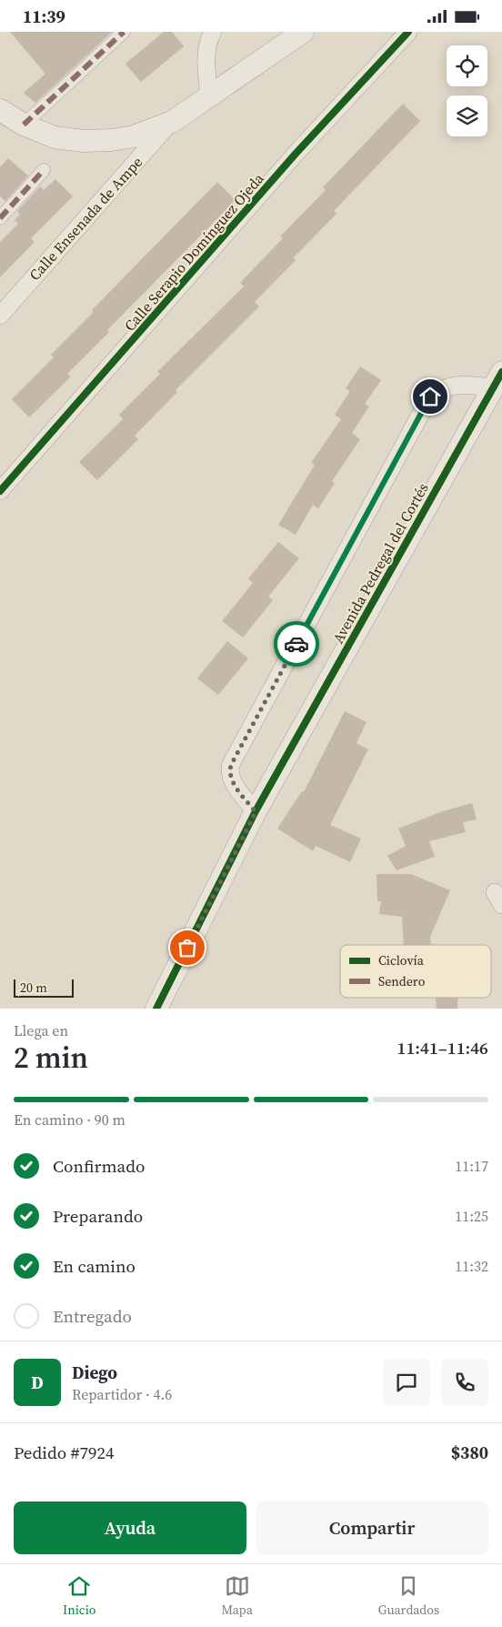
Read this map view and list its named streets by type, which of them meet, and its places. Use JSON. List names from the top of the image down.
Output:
{
  "streets": {
    "street": ["Calle Ensenada de Ampe", "Calle Serapio Domínguez Ojeda", "Avenida Pedregal del Cortés"]
  },
  "legend": ["Ciclovía", "Sendero"],
  "scale_bar": "20 m",
  "page": {
    "status": "11:39",
    "scale": "20 m",
    "heading": ["2 min", "Llega en", "11:41–11:46"],
    "panel": [
      "Diego",
      "Repartidor · 4.6",
      "Pedido #7924",
      "$380"
    ],
    "bar": "En camino · 90 m",
    "list": [
      ["Confirmado", "11:17"],
      ["Preparando", "11:25"],
      ["En camino", "11:32"],
      "Entregado"
    ],
    "round": "D",
    "buttons": ["Ayuda", "Compartir"],
    "tabs": ["Inicio", "Mapa", "Guardados"]
  }
}
